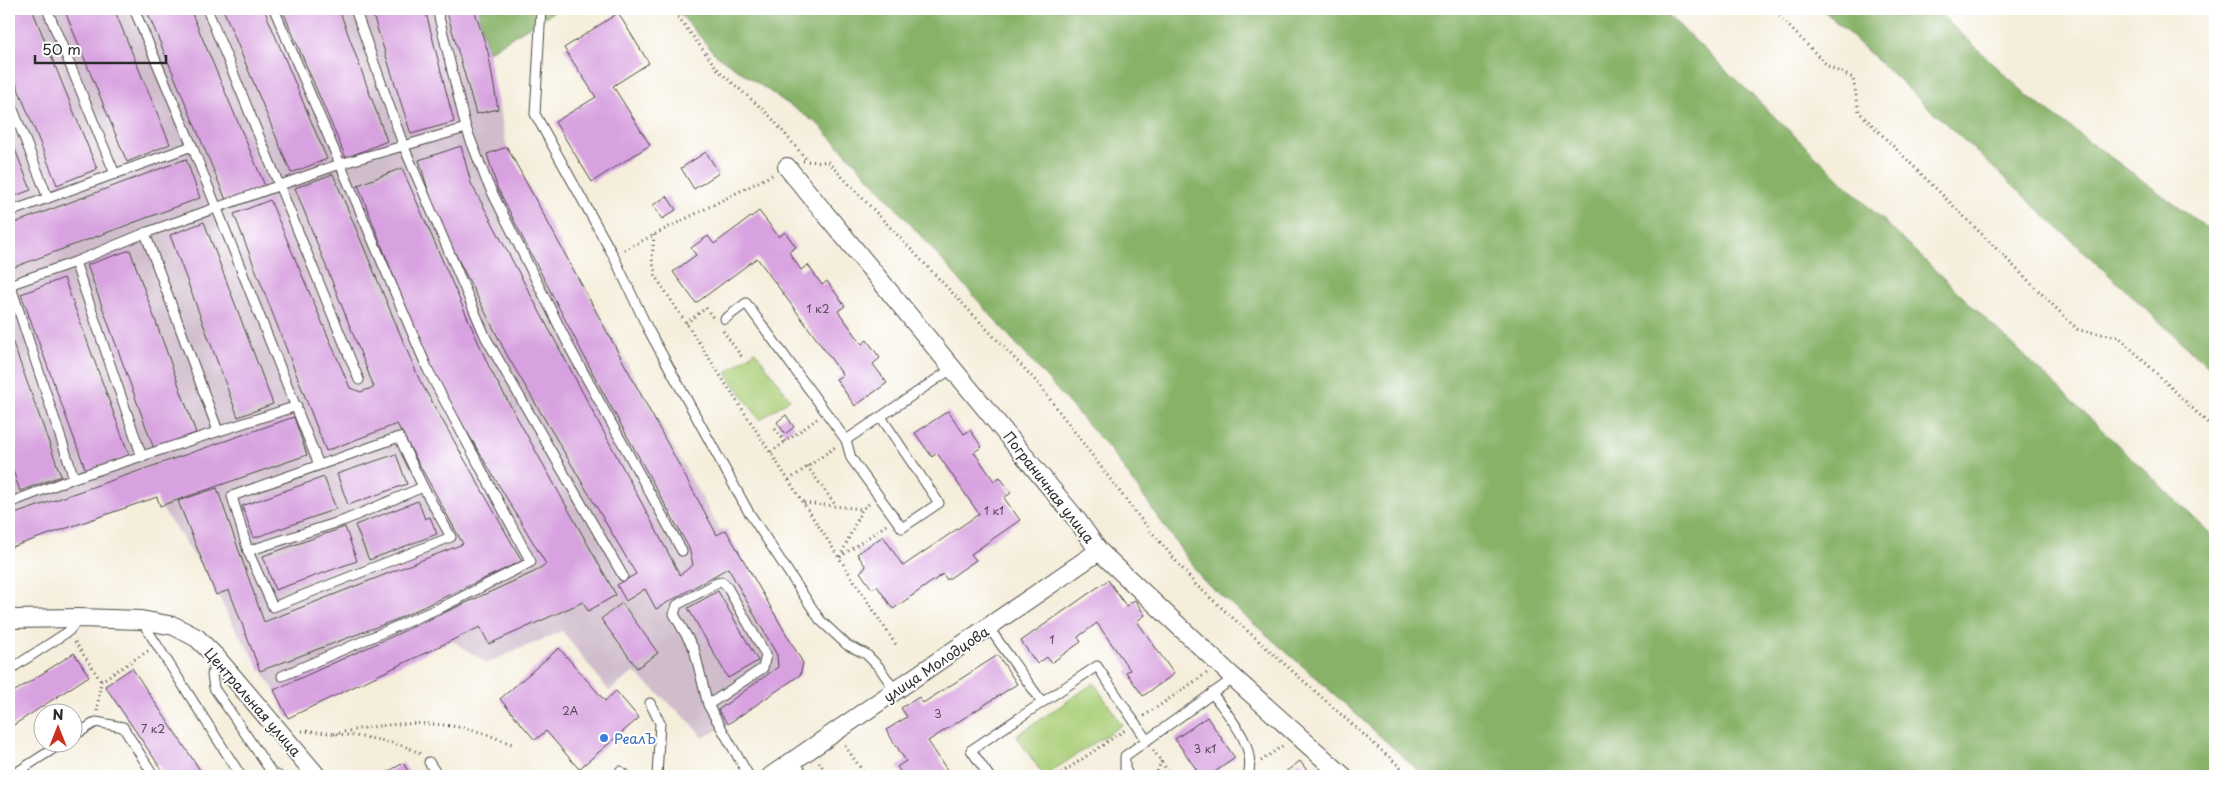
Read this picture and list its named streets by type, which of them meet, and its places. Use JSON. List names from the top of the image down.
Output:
{
  "streets": {
    "street": ["Пограничная улица", "улица Молодцова", "Центральная улица"]
  },
  "crossings": [
    ["Пограничная улица", "улица Молодцова"]
  ],
  "places": ["РеалЪ"],
  "house_numbers": [
    "1 к2",
    "1 к1",
    "1",
    "2А",
    "3",
    "7 к2",
    "3 к1"
  ],
  "scale_bar": "50 m",
  "north": "top"
}
